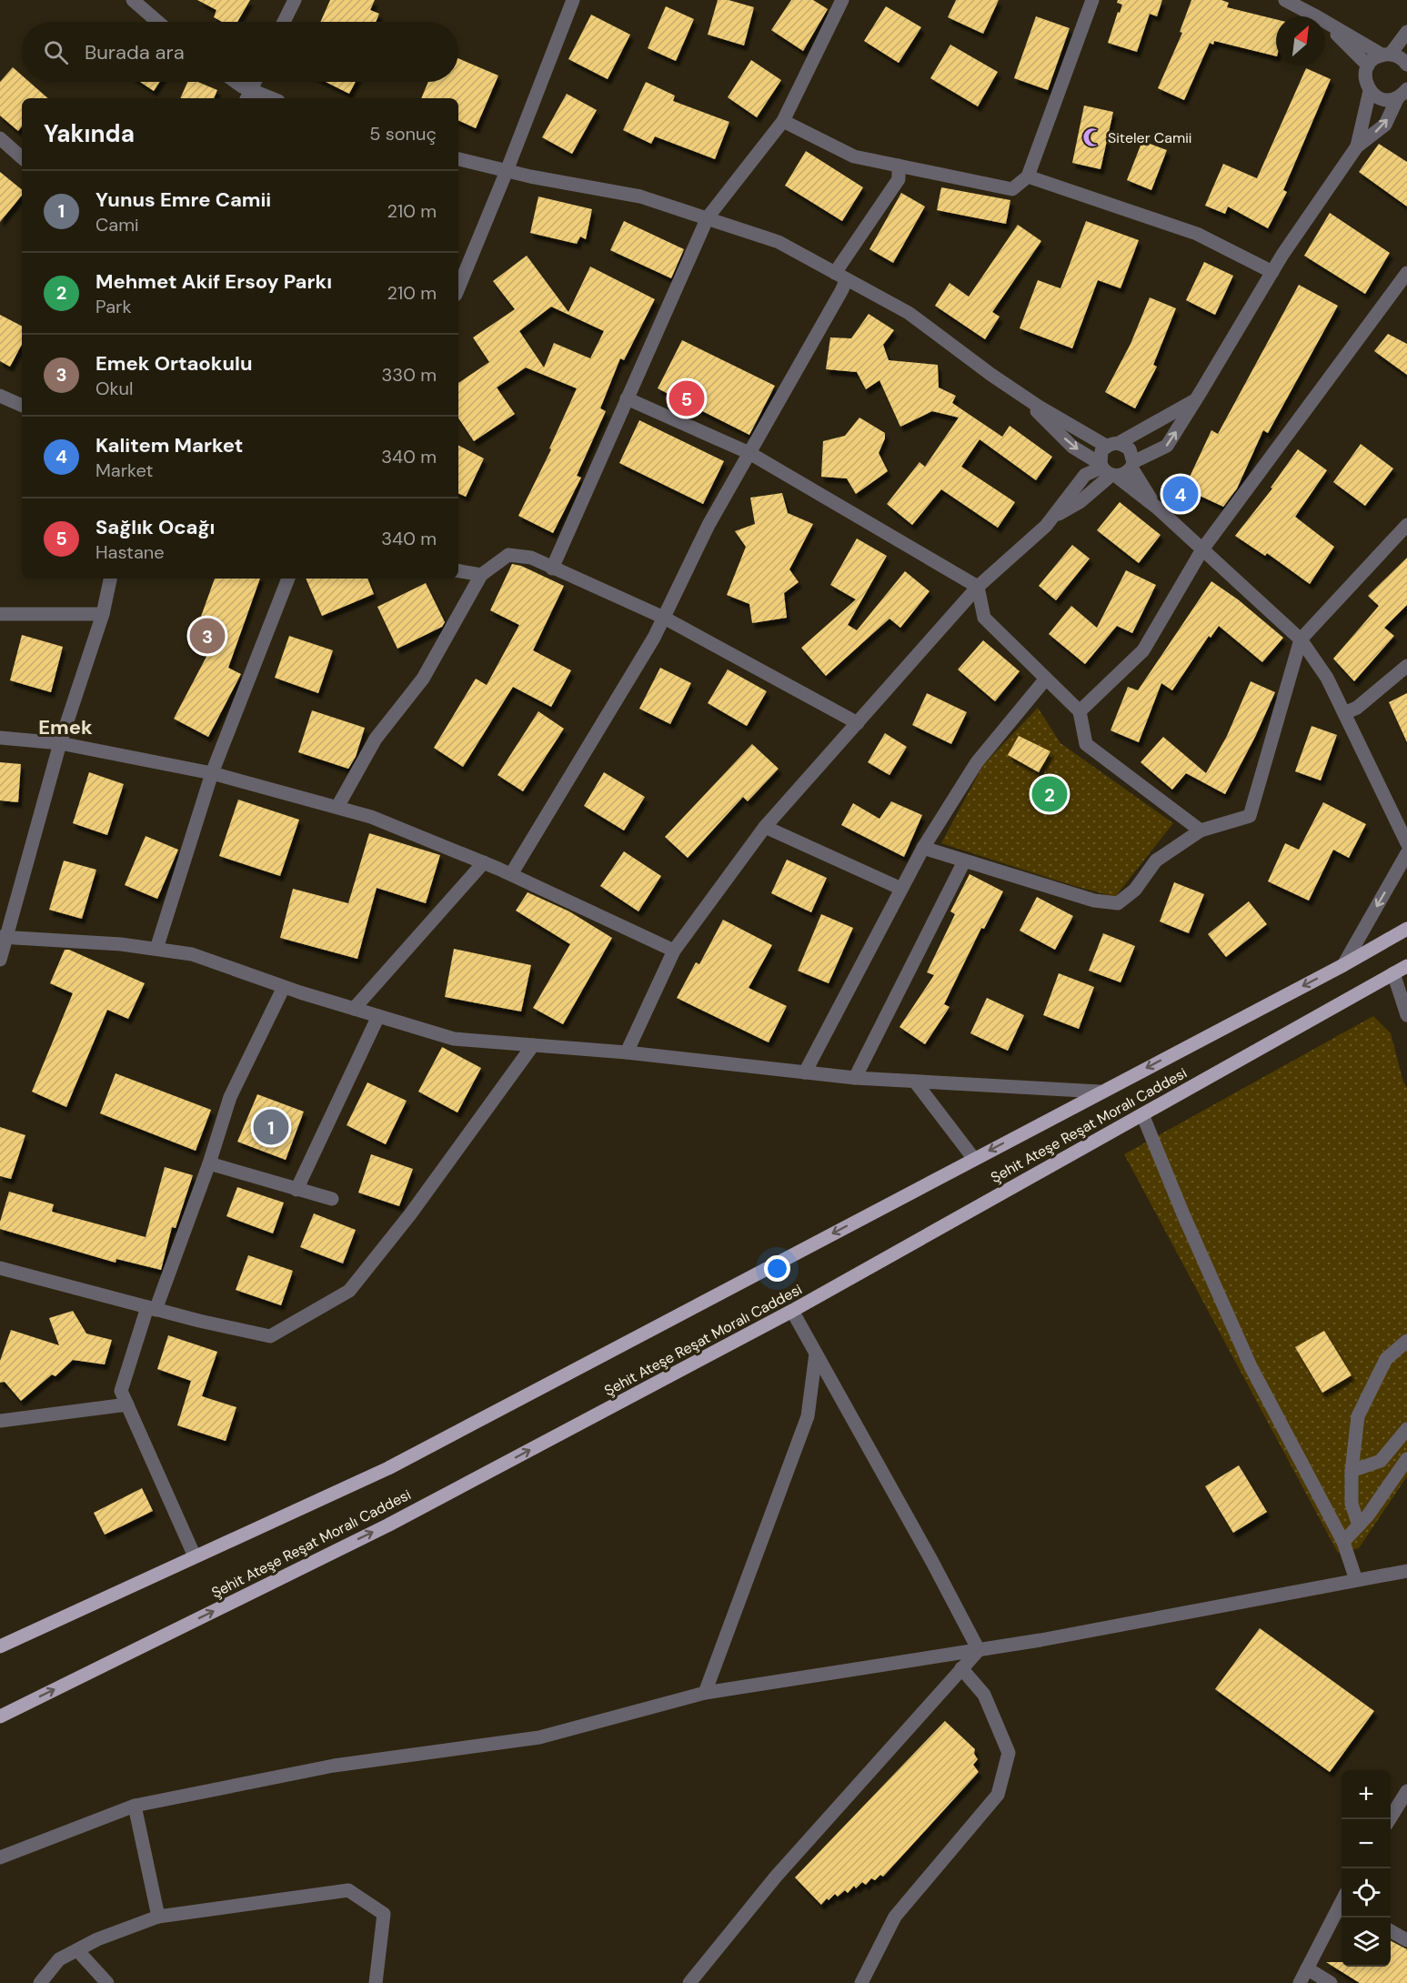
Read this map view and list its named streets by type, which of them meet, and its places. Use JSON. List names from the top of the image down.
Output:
{
  "streets": {
    "main road": ["Şehit Ateşe Reşat Moralı Caddesi"]
  },
  "districts": ["Emek"],
  "places": {
    "mosque": ["Siteler Camii"]
  },
  "north": "top right",
  "page": {
    "search": "Burada ara",
    "heading": ["Yakında", "5 sonuç"],
    "list": [
      {
        "mark": "1",
        "name": "Yunus Emre Camii",
        "note": "Cami",
        "value": "210 m"
      },
      {
        "mark": "2",
        "name": "Mehmet Akif Ersoy Parkı",
        "note": "Park",
        "value": "210 m"
      },
      {
        "mark": "3",
        "name": "Emek Ortaokulu",
        "note": "Okul",
        "value": "330 m"
      },
      {
        "mark": "4",
        "name": "Kalitem Market",
        "note": "Market",
        "value": "340 m"
      },
      {
        "mark": "5",
        "name": "Sağlık Ocağı",
        "note": "Hastane",
        "value": "340 m"
      }
    ],
    "pins": [
      "5",
      "4",
      "3",
      "2",
      "1"
    ],
    "map_buttons": ["+", "−"]
  }
}
